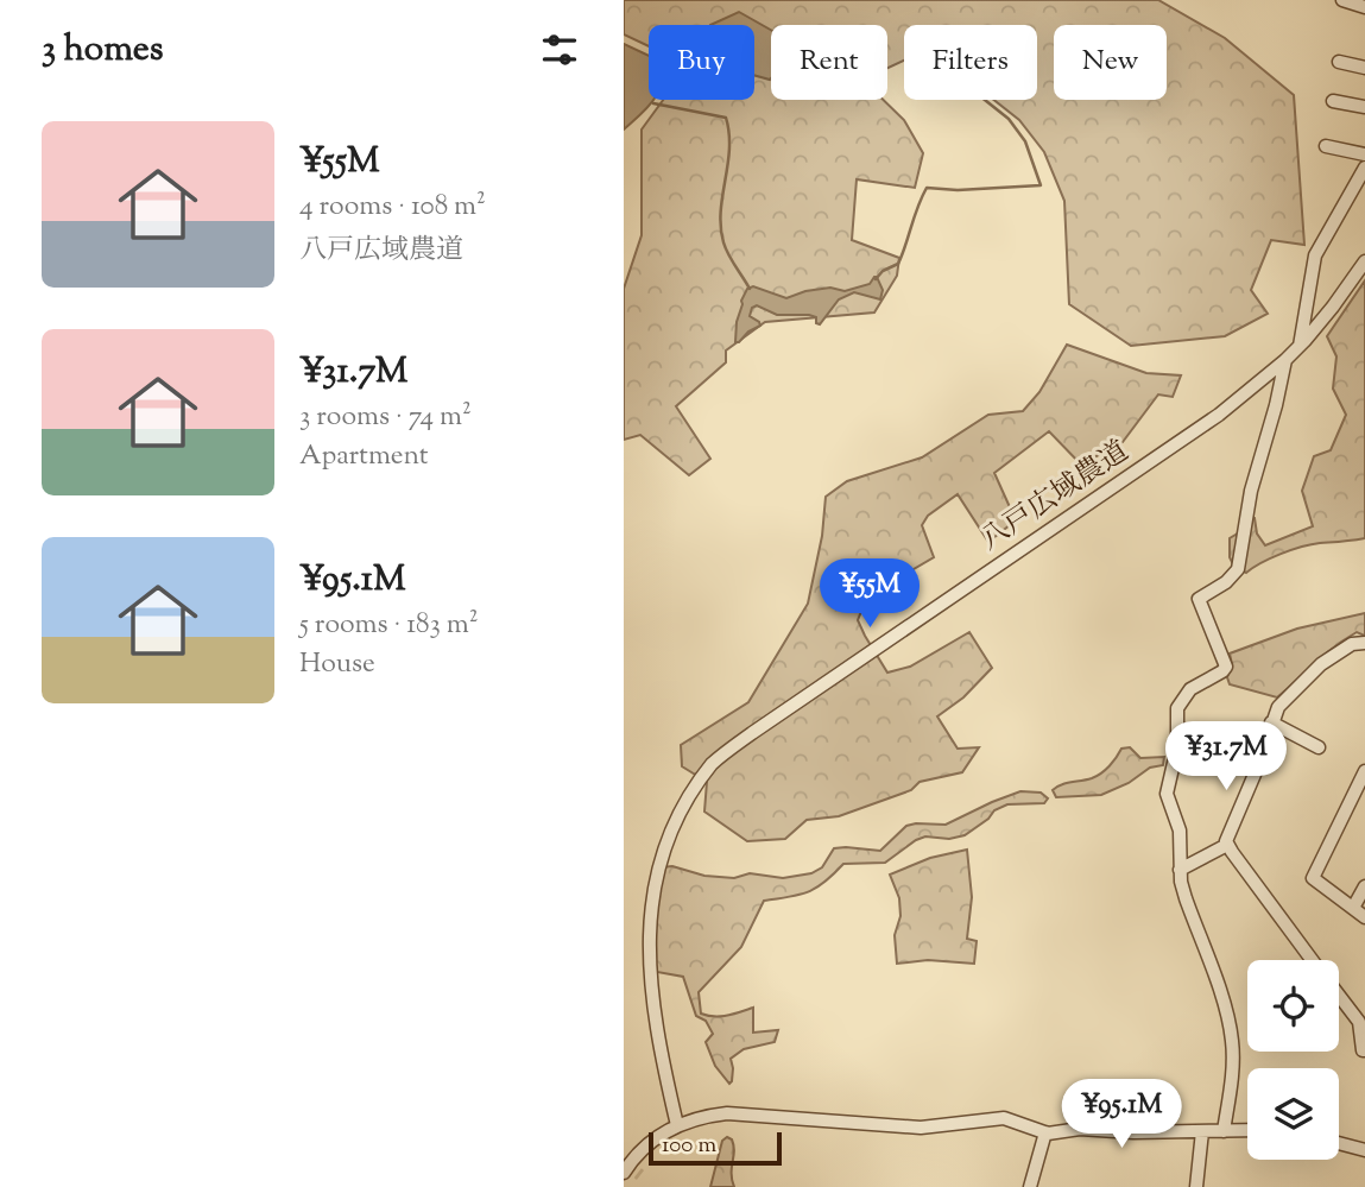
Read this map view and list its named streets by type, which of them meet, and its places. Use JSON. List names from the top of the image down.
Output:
{
  "streets": {
    "street": ["八戸広域農道"]
  },
  "scale_bar": "100 m",
  "page": {
    "heading": "3 homes",
    "chip": [
      "Buy",
      "Rent",
      "Filters",
      "New"
    ],
    "list": [
      {
        "name": "¥55M",
        "note": "4 rooms · 108 m² · 八戸広域農道"
      },
      {
        "name": "¥31.7M",
        "note": "3 rooms · 74 m² · Apartment"
      },
      {
        "name": "¥95.1M",
        "note": "5 rooms · 183 m² · House"
      }
    ],
    "price": ["¥55M", "¥31.7M", "¥95.1M"],
    "scale": "100 m"
  }
}
